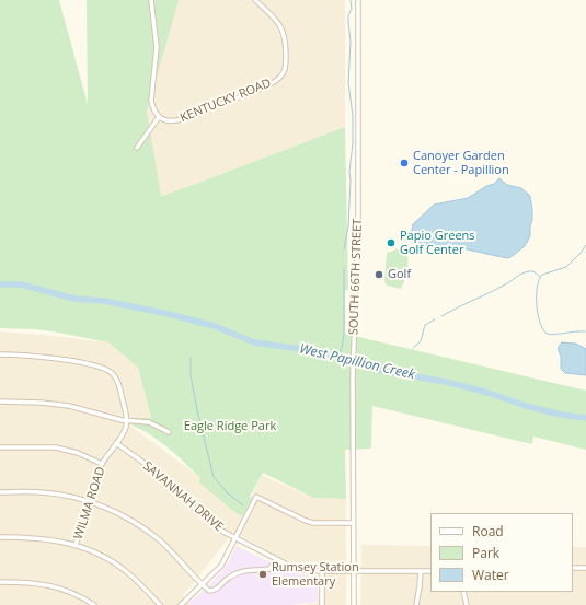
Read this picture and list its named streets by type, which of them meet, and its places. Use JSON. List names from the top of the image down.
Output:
{
  "streets": {
    "street": [
      "KENTUCKY ROAD",
      "SOUTH 66TH STREET",
      "SAVANNAH DRIVE",
      "WILMA ROAD"
    ]
  },
  "crossings": [
    ["SOUTH 66TH STREET", "SAVANNAH DRIVE"],
    ["SAVANNAH DRIVE", "WILMA ROAD"]
  ],
  "water": ["West Papillion Creek"],
  "parks": ["Eagle Ridge Park"],
  "places": [
    "Canoyer Garden Center - Papillion",
    "Papio Greens Golf Center",
    "Golf",
    "Rumsey Station Elementary"
  ],
  "legend": ["Road", "Park", "Water"]
}
